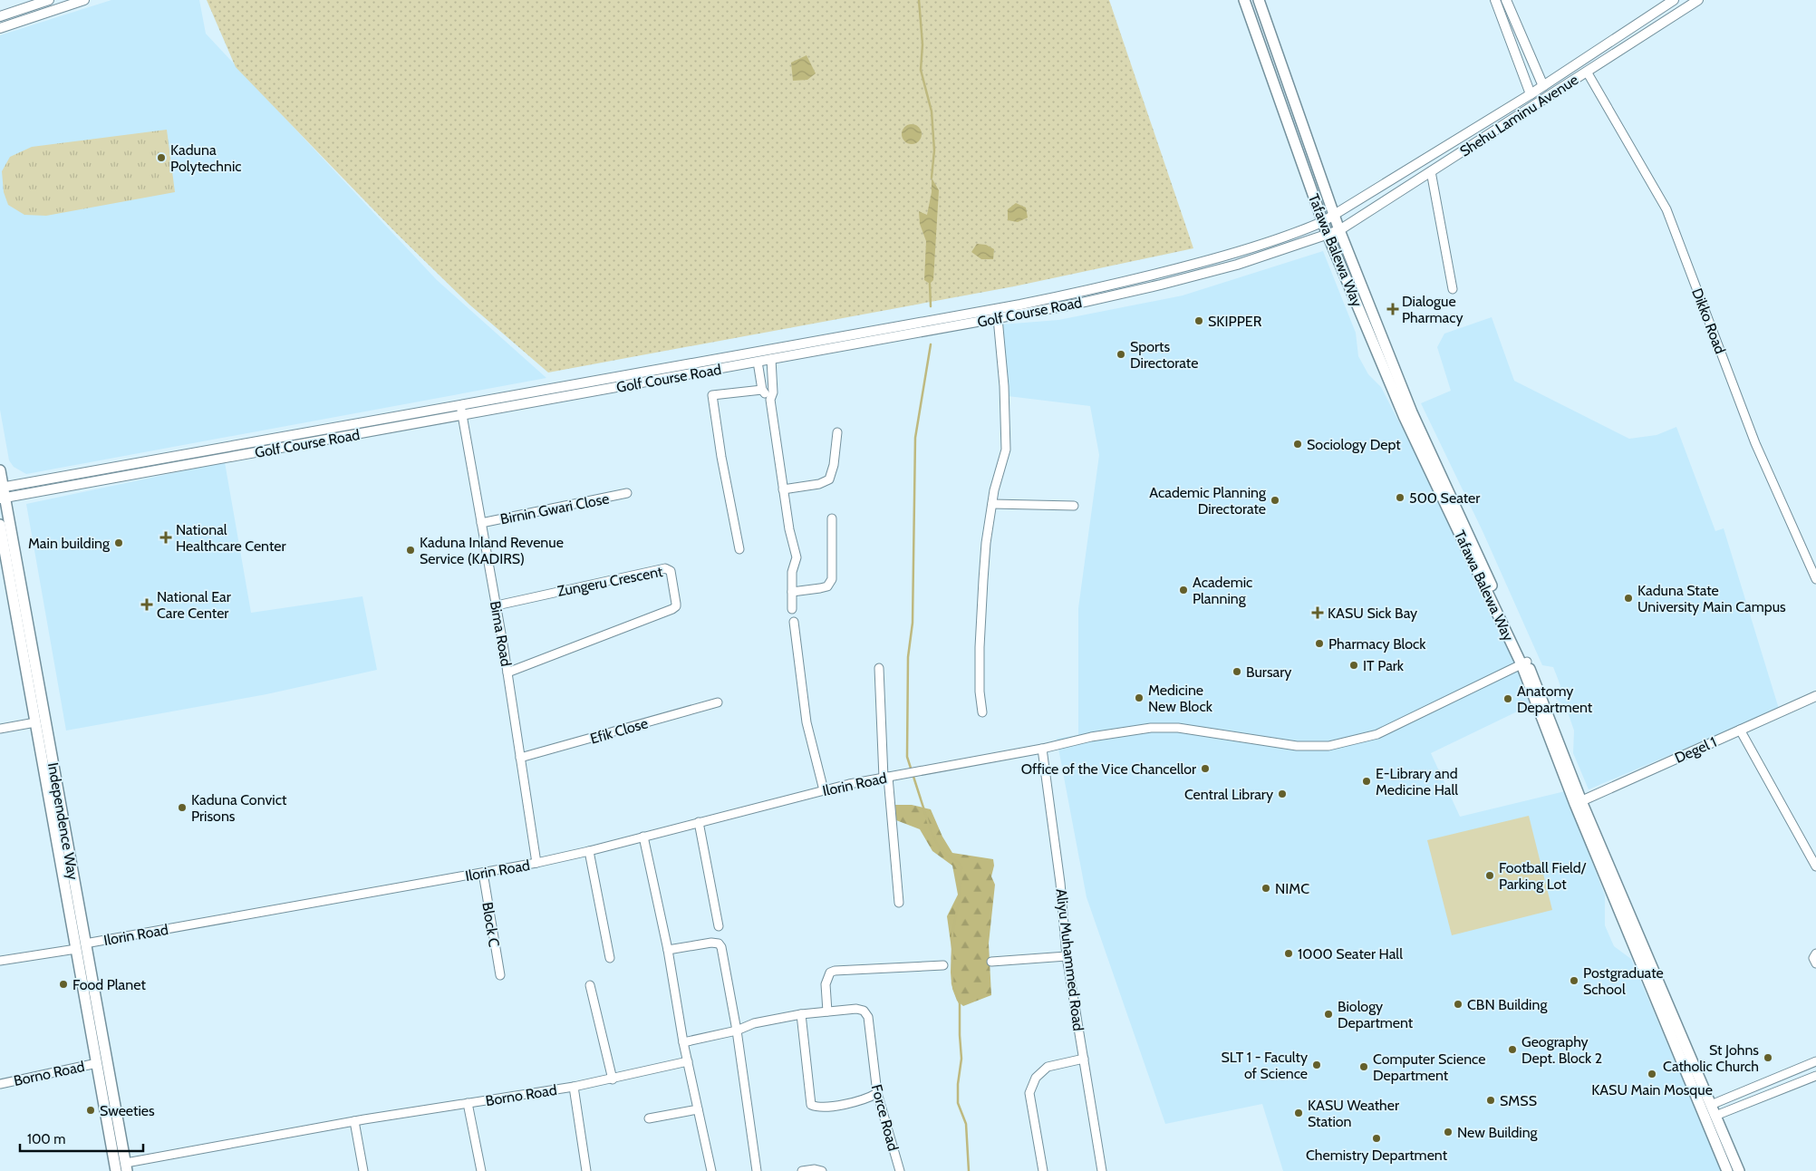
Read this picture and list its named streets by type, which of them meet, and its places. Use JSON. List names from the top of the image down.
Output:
{
  "streets": {
    "main road": ["Tafawa Balewa Way", "Independence Way"],
    "street": [
      "Shehu Laminu Avenue",
      "Golf Course Road",
      "Dikko Road",
      "Birnin Gwari Close",
      "Zungeru Crescent",
      "Bima Road",
      "Efik Close",
      "Degel 1",
      "Ilorin Road",
      "Block C",
      "Aliyu Muhammed Road",
      "Borno Road",
      "Force Road"
    ]
  },
  "crossings": [
    ["Shehu Laminu Avenue", "Tafawa Balewa Way"],
    ["Shehu Laminu Avenue", "Golf Course Road"],
    ["Shehu Laminu Avenue", "Dikko Road"],
    ["Tafawa Balewa Way", "Golf Course Road"],
    ["Tafawa Balewa Way", "Degel 1"],
    ["Tafawa Balewa Way", "Ilorin Road"],
    ["Golf Course Road", "Bima Road"],
    ["Golf Course Road", "Independence Way"],
    ["Birnin Gwari Close", "Bima Road"],
    ["Zungeru Crescent", "Bima Road"],
    ["Bima Road", "Efik Close"],
    ["Bima Road", "Ilorin Road"],
    ["Ilorin Road", "Independence Way"],
    ["Ilorin Road", "Block C"],
    ["Ilorin Road", "Aliyu Muhammed Road"],
    ["Independence Way", "Borno Road"]
  ],
  "places": {
    "other": [
      "Kaduna Polytechnic",
      "SKIPPER",
      "Sports Directorate",
      "Sociology Dept",
      "500 Seater",
      "Academic Planning Directorate",
      "Main building",
      "Kaduna Inland Revenue Service (KADIRS)",
      "Academic Planning",
      "Kaduna State University Main Campus",
      "Pharmacy Block",
      "IT Park",
      "Bursary",
      "Medicine New Block",
      "Anatomy Department",
      "Office of the Vice Chancellor",
      "E-Library and Medicine Hall",
      "Central Library",
      "Kaduna Convict Prisons",
      "Football Field/ Parking Lot",
      "NIMC",
      "1000 Seater Hall",
      "Postgraduate School",
      "Food Planet",
      "CBN Building",
      "Biology Department",
      "Geography Dept. Block 2",
      "St Johns Catholic Church",
      "SLT 1 - Faculty of Science",
      "Computer Science Department",
      "KASU Main Mosque",
      "SMSS",
      "Sweeties",
      "KASU Weather Station",
      "New Building",
      "Chemistry Department"
    ],
    "health": [
      "Dialogue Pharmacy",
      "National Healthcare Center",
      "National Ear Care Center",
      "KASU Sick Bay"
    ]
  },
  "scale_bar": "100 m"
}
